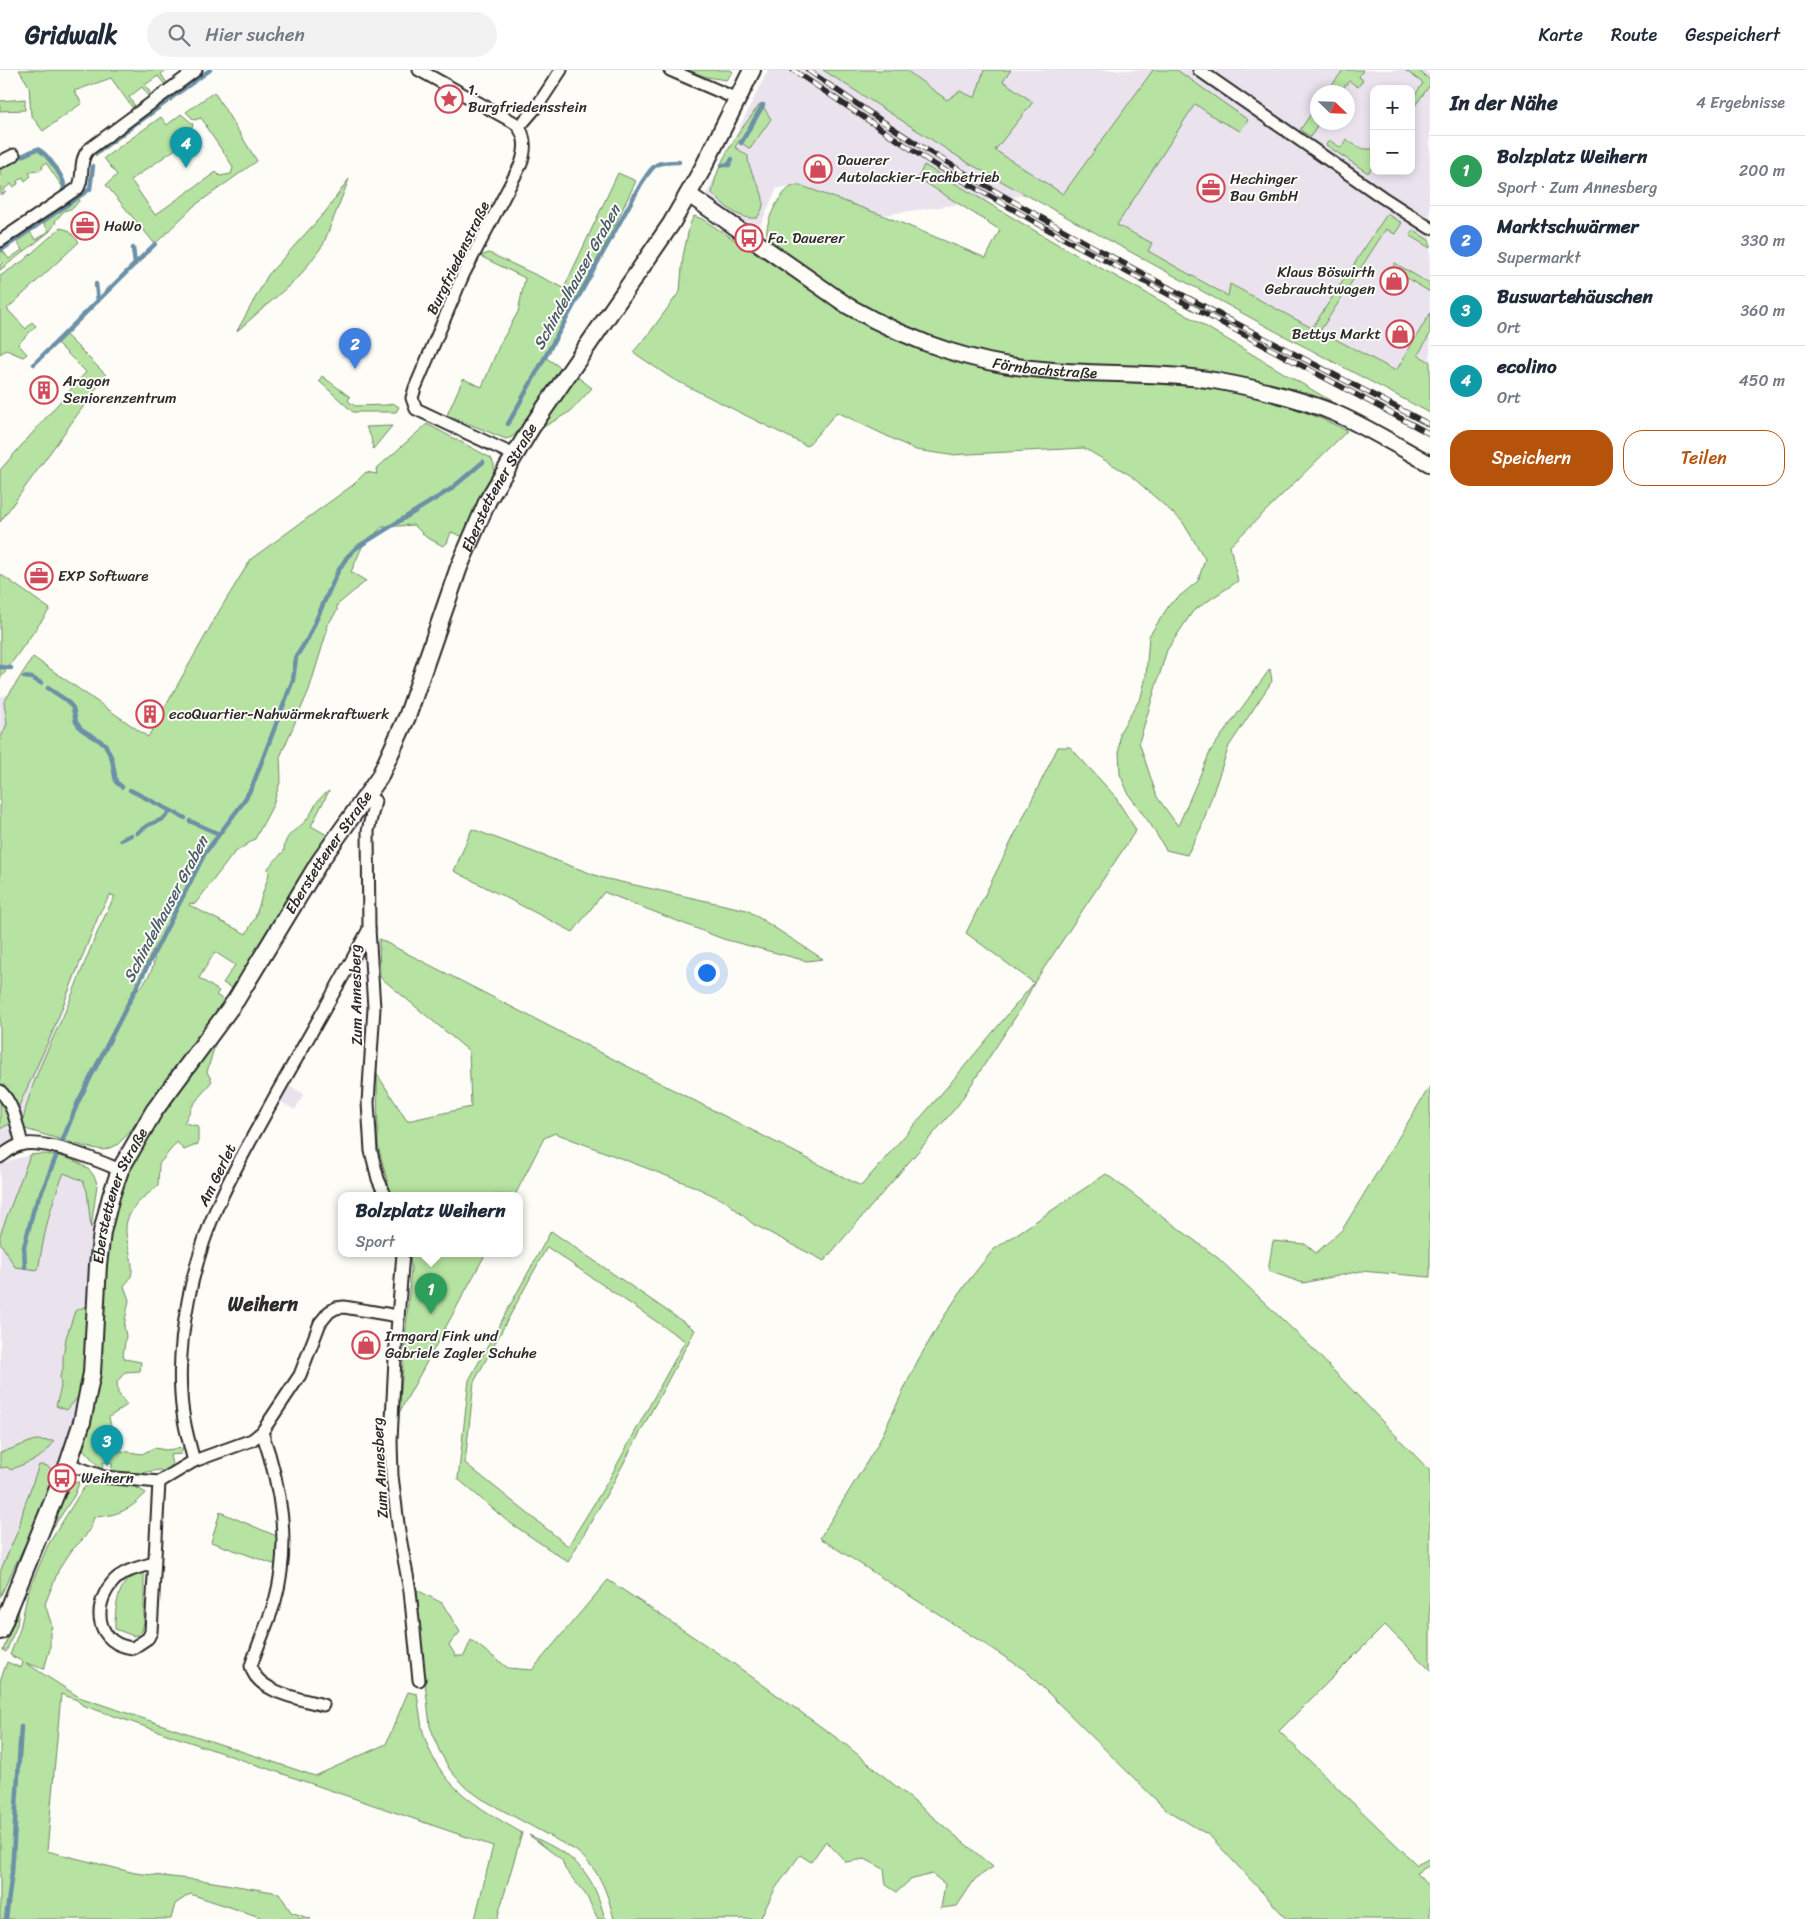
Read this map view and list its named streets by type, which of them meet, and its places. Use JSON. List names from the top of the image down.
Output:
{
  "streets": {
    "main road": ["Eberstettener Straße"],
    "street": [
      "Burgfriedenstraße",
      "Förnbachstraße",
      "Zum Annesberg",
      "Am Gerlet"
    ]
  },
  "crossings": [
    ["Burgfriedenstraße", "Eberstettener Straße"],
    ["Förnbachstraße", "Eberstettener Straße"],
    ["Eberstettener Straße", "Zum Annesberg"],
    ["Zum Annesberg", "Am Gerlet"]
  ],
  "districts": ["Weihern"],
  "water": ["Schindelhauser Graben"],
  "places": {
    "place": ["1. Burgfriedensstein"],
    "shop": [
      "Dauerer Autolackier-Fachbetrieb",
      "Klaus Böswirth Gebrauchtwagen",
      "Bettys Markt",
      "Irmgard Fink und Gabriele Zagler Schuhe"
    ],
    "office": ["Hechinger Bau GmbH", "HaWo", "EXP Software"],
    "bus stop": ["Fa. Dauerer", "Weihern"],
    "building": ["Aragon Seniorenzentrum", "ecoQuartier-Nahwärmekraftwerk"]
  },
  "north": "bottom right",
  "page": {
    "header": "Gridwalk",
    "search": "Hier suchen",
    "nav": ["Karte", "Route", "Gespeichert"],
    "heading": ["In der Nähe", "4 Ergebnisse"],
    "map_buttons": ["+", "−"],
    "pins": [
      "4",
      "2",
      "1",
      "3"
    ],
    "list": [
      {
        "mark": "1",
        "name": "Bolzplatz Weihern",
        "note": "Sport · Zum Annesberg",
        "value": "200 m"
      },
      {
        "mark": "2",
        "name": "Marktschwärmer",
        "note": "Supermarkt",
        "value": "330 m"
      },
      {
        "mark": "3",
        "name": "Buswartehäuschen",
        "note": "Ort",
        "value": "360 m"
      },
      {
        "mark": "4",
        "name": "ecolino",
        "note": "Ort",
        "value": "450 m"
      }
    ],
    "buttons": ["Speichern", "Teilen"],
    "popup": ["Bolzplatz Weihern", "Sport"]
  }
}
